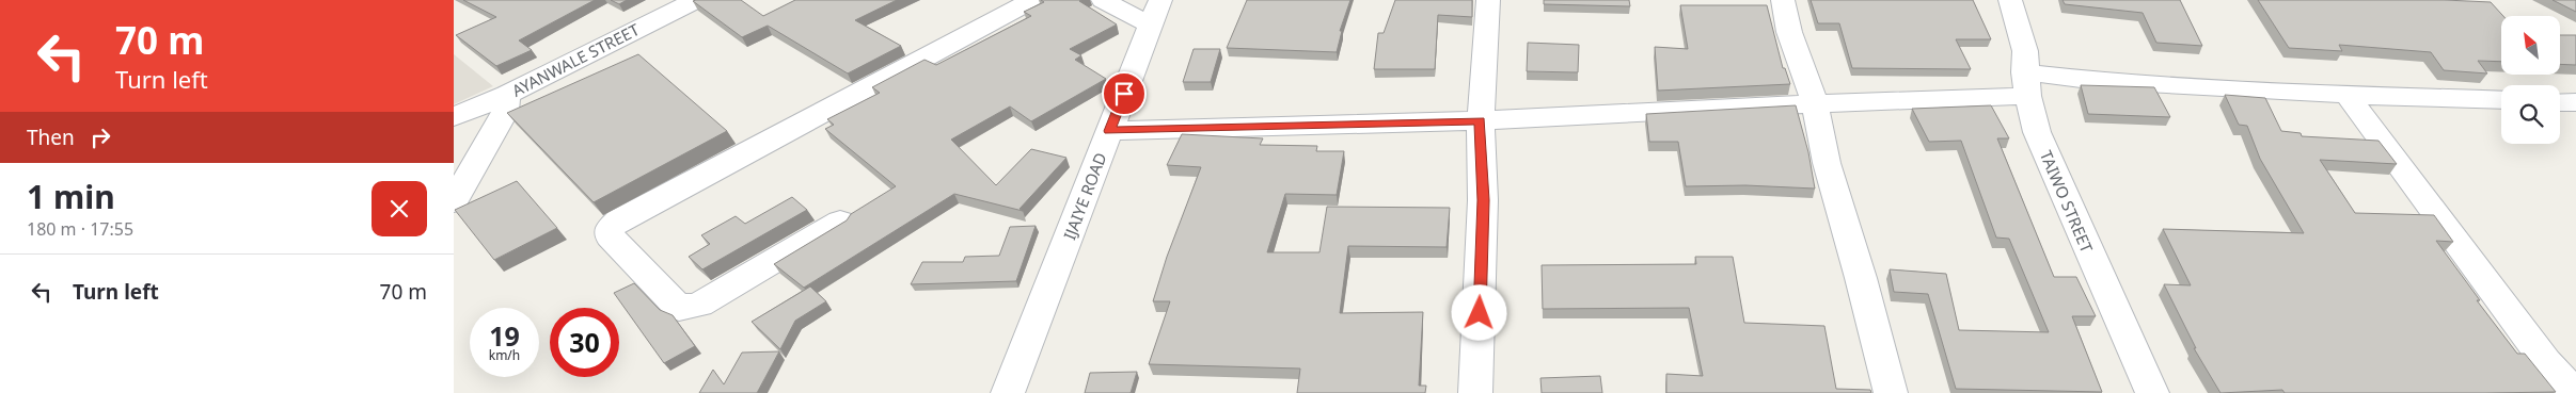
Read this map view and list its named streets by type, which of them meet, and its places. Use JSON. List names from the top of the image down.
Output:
{
  "streets": {
    "street": ["AYANWALE STREET", "IJAIYE ROAD", "TAIWO STREET"]
  },
  "north": "top left",
  "page": {
    "turn": ["70 m", "Turn left"],
    "then": "Then",
    "heading": ["1 min", "180 m · 17:55"],
    "list": [
      {
        "name": "Turn left",
        "value": "70 m"
      }
    ],
    "speed": "19 km/h",
    "limit": "30"
  }
}
